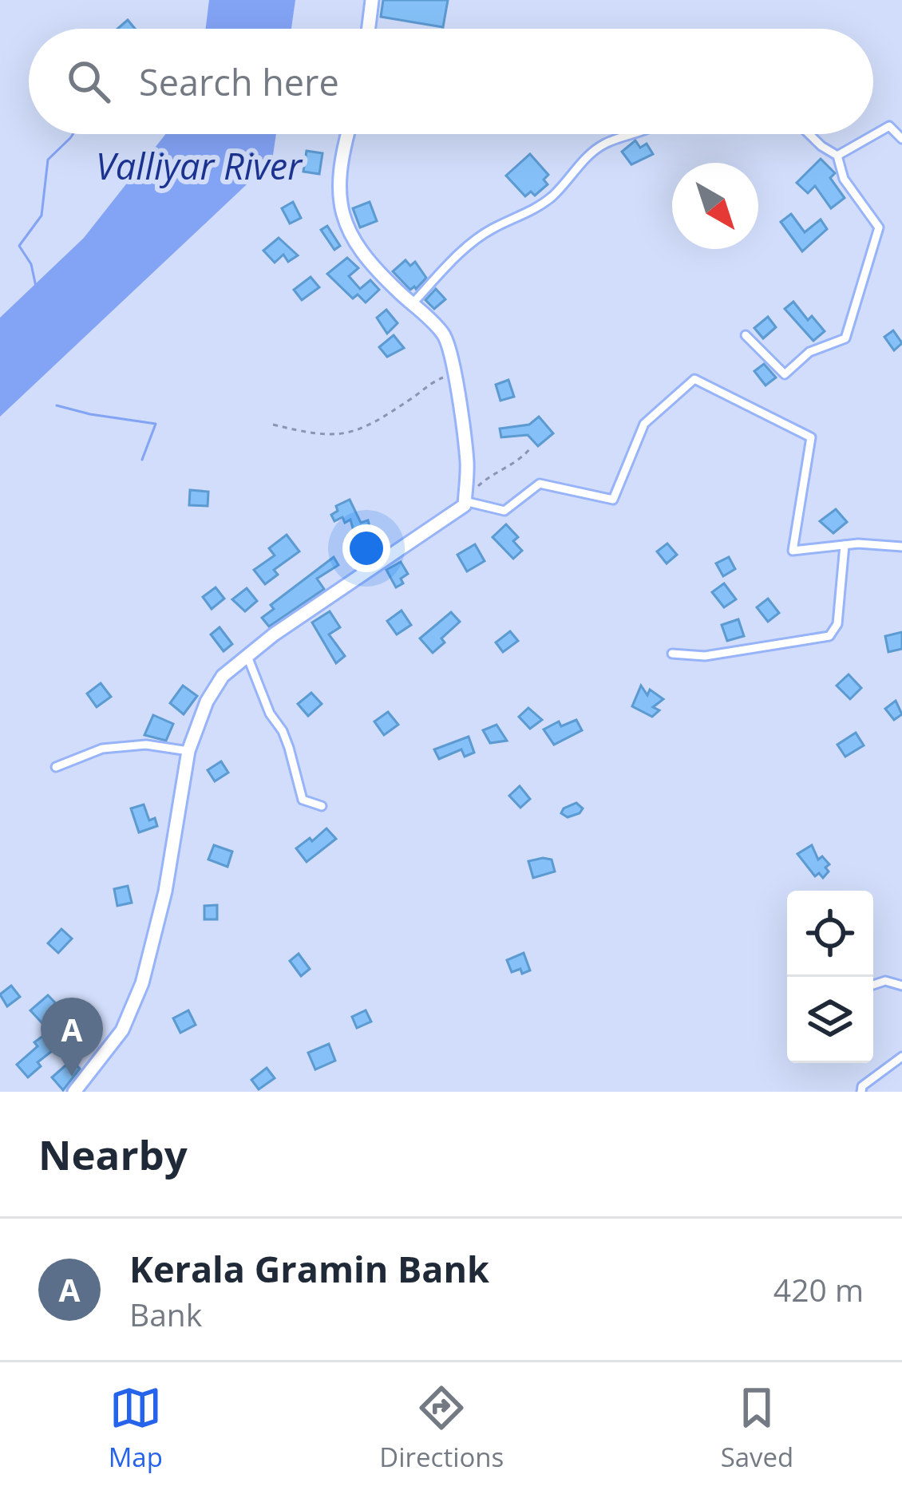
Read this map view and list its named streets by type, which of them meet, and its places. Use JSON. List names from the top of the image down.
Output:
{
  "water": ["Valliyar River"],
  "north": "bottom right",
  "page": {
    "search": "Search here",
    "pins": "A",
    "heading": "Nearby",
    "list": [
      {
        "mark": "A",
        "name": "Kerala Gramin Bank",
        "note": "Bank",
        "value": "420 m"
      }
    ],
    "nav": ["Map", "Directions", "Saved"]
  }
}
